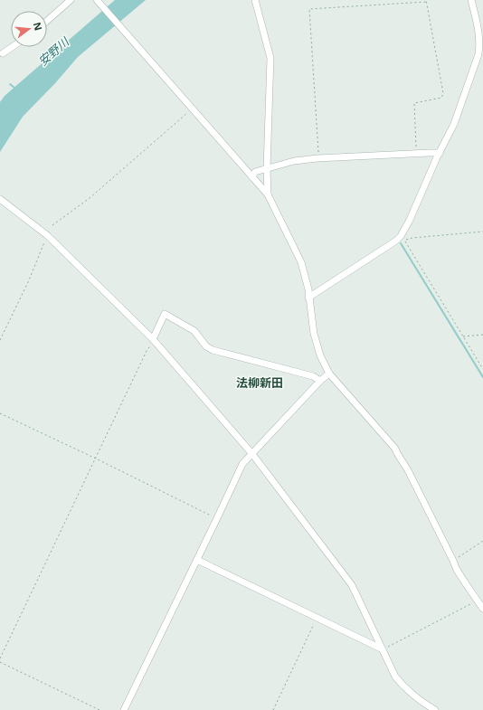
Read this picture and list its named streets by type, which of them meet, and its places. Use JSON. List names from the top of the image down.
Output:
{
  "districts": ["法柳新田"],
  "water": ["安野川"],
  "north": "right"
}
